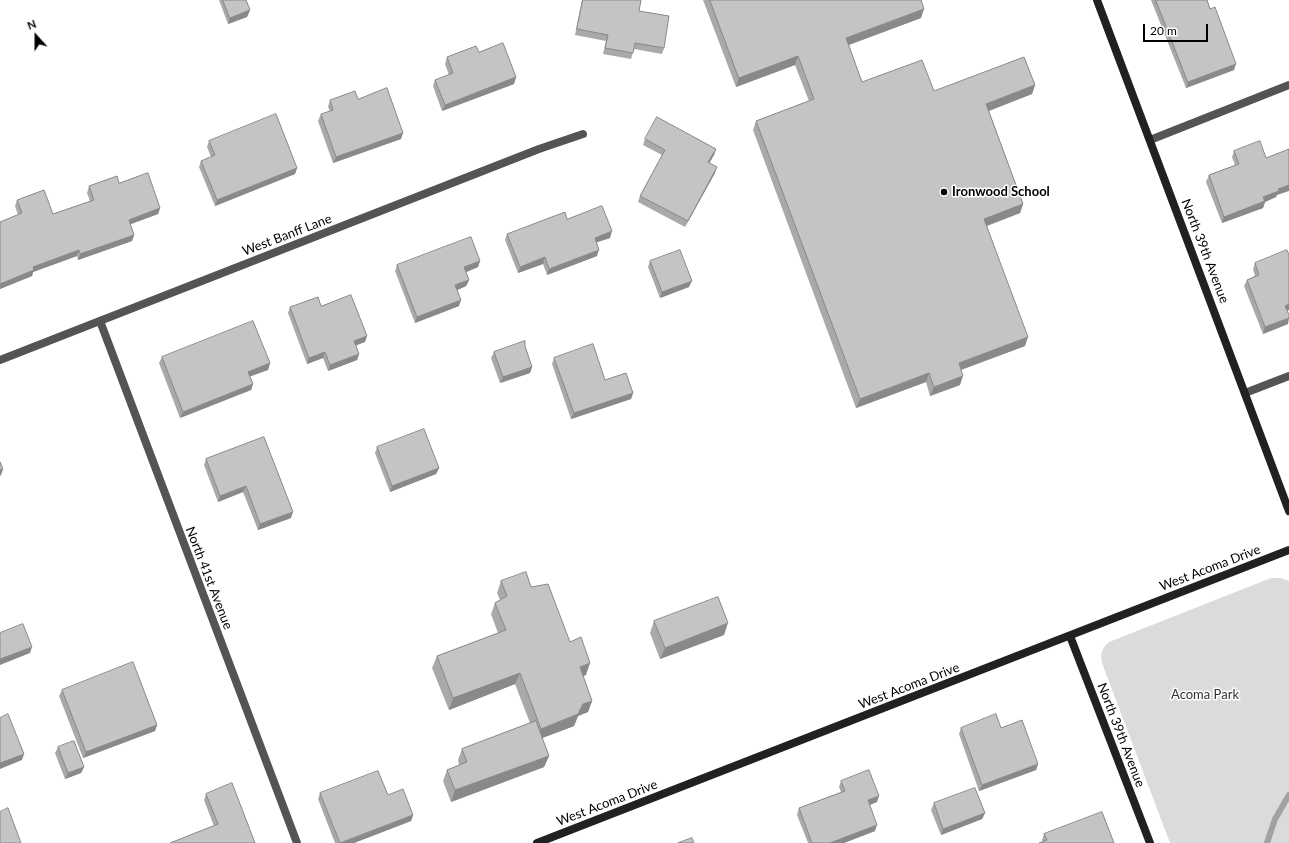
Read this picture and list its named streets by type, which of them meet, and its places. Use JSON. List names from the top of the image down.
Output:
{
  "streets": {
    "street": [
      "West Banff Lane",
      "North 39th Avenue",
      "West Acoma Drive",
      "North 41st Avenue"
    ]
  },
  "crossings": [
    ["West Banff Lane", "North 41st Avenue"],
    ["North 39th Avenue", "West Acoma Drive"]
  ],
  "parks": ["Acoma Park"],
  "places": ["Ironwood School"],
  "scale_bar": "20 m",
  "north": "top"
}
